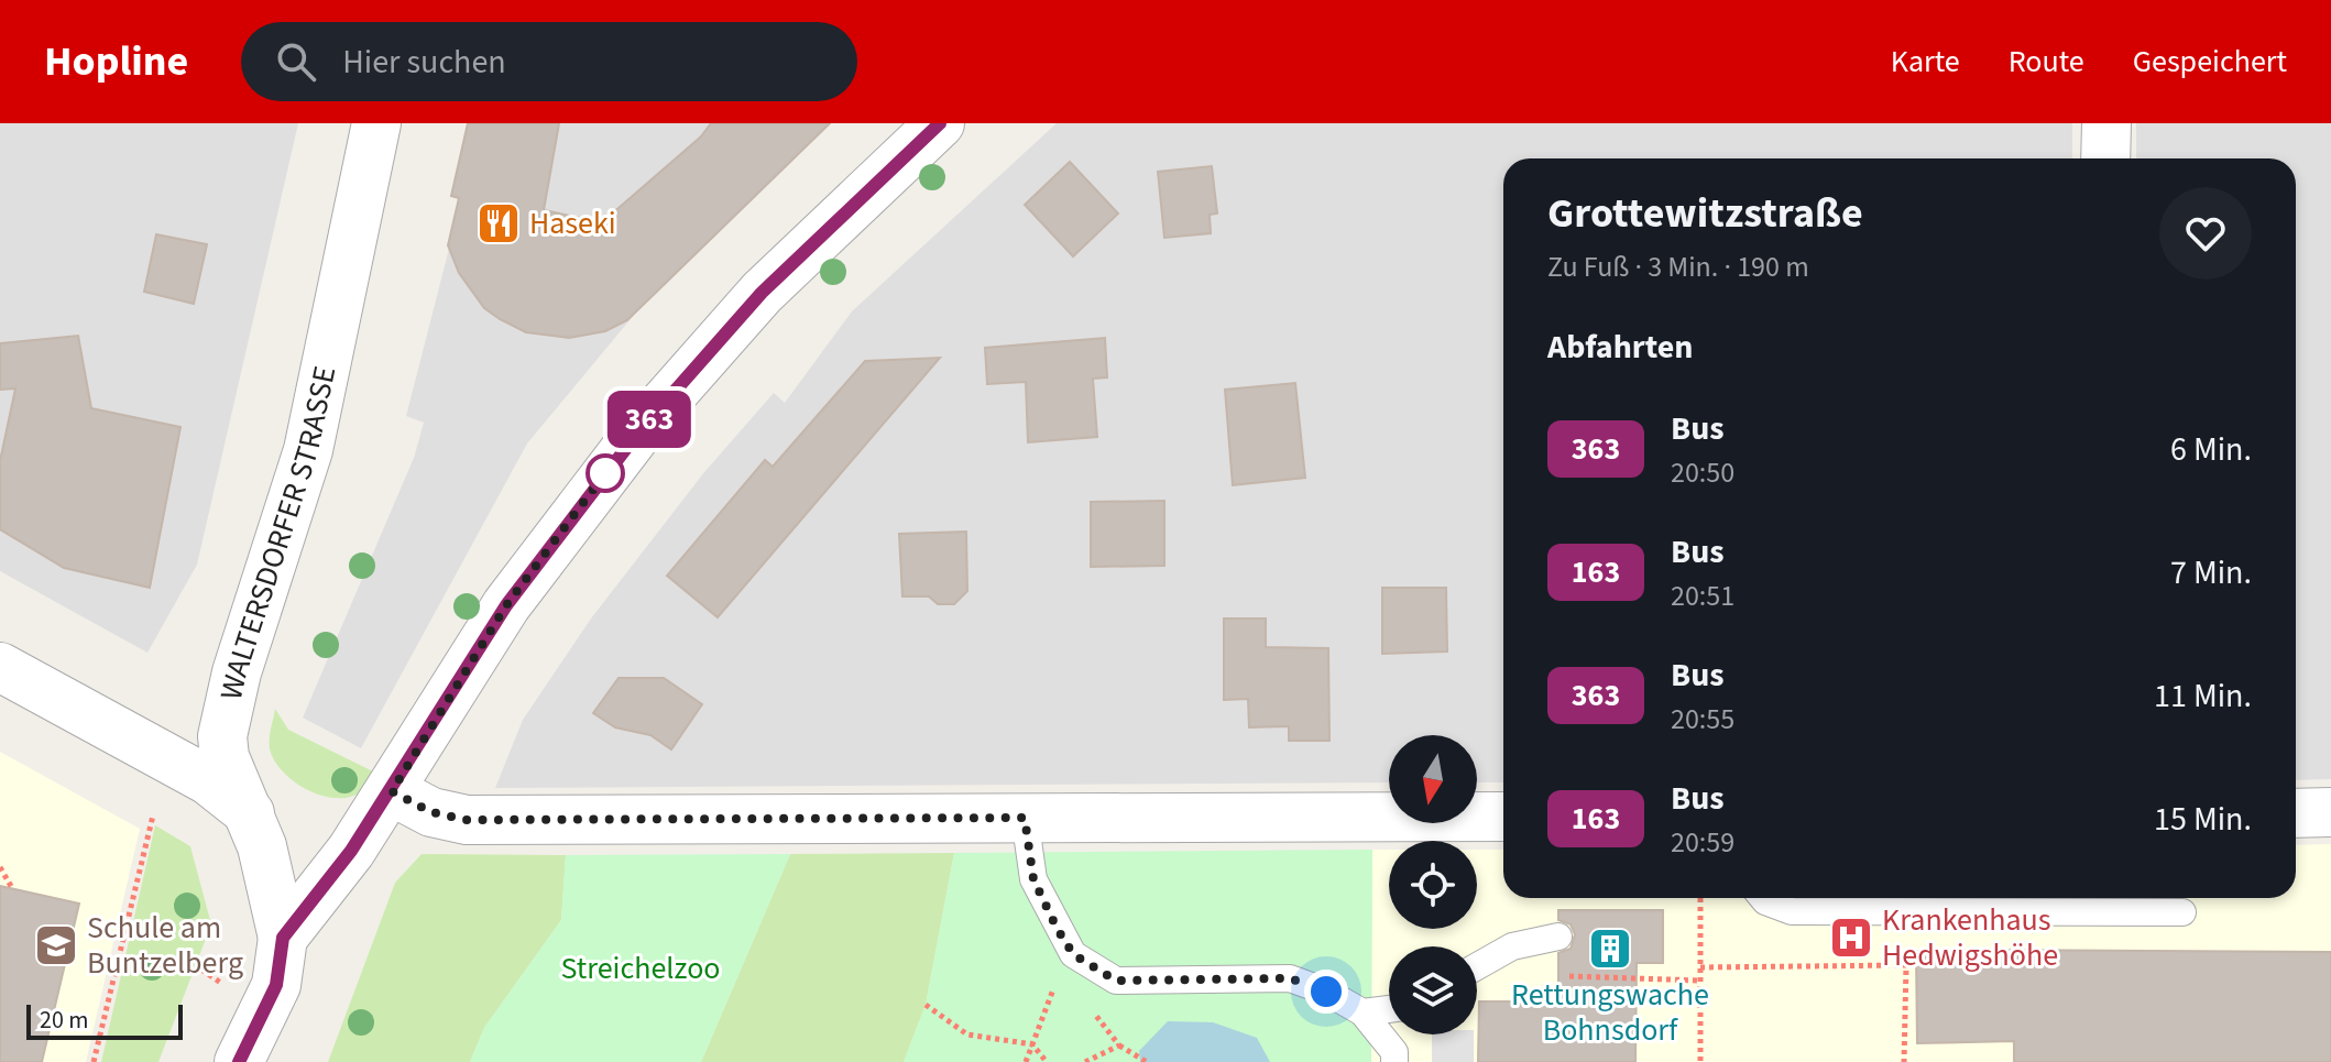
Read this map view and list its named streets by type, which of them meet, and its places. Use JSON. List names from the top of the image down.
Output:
{
  "streets": {
    "street": ["WALTERSDORFER STRASSE"]
  },
  "parks": ["Streichelzoo"],
  "places": {
    "restaurant": ["Haseki"],
    "hospital": ["Krankenhaus Hedwigshöhe"],
    "school or university": ["Schule am Buntzelberg"],
    "building": ["Rettungswache Bohnsdorf"]
  },
  "lines": ["bus line 363"],
  "scale_bar": "20 m",
  "north": "bottom",
  "page": {
    "header": "Hopline",
    "search": "Hier suchen",
    "nav": ["Karte", "Route", "Gespeichert"],
    "on_map": "363",
    "heading": [
      ["Grottewitzstraße", "Zu Fuß · 3 Min. · 190 m"],
      "Abfahrten"
    ],
    "list": [
      {
        "mark": "363",
        "name": "Bus",
        "note": "20:50",
        "value": "6 Min."
      },
      {
        "mark": "163",
        "name": "Bus",
        "note": "20:51",
        "value": "7 Min."
      },
      {
        "mark": "363",
        "name": "Bus",
        "note": "20:55",
        "value": "11 Min."
      },
      {
        "mark": "163",
        "name": "Bus",
        "note": "20:59",
        "value": "15 Min."
      }
    ],
    "scale": "20 m"
  }
}
